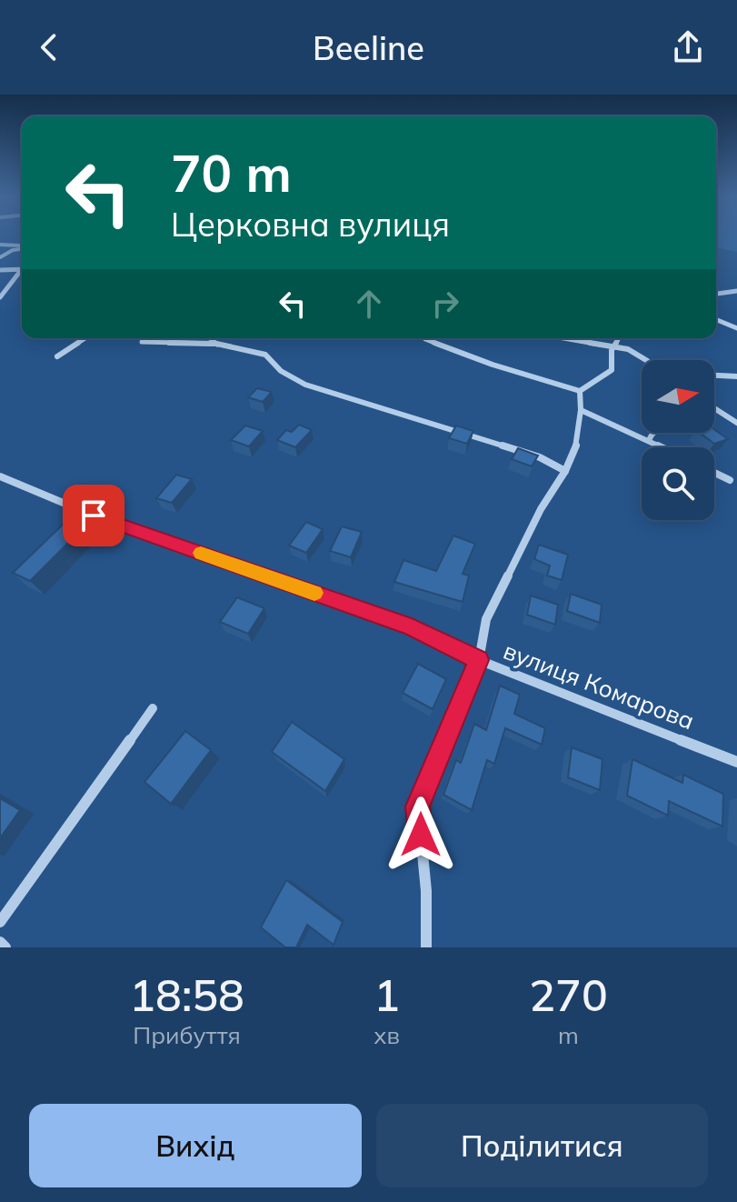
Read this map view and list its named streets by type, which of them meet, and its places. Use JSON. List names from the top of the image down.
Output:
{
  "streets": {
    "street": ["вулиця Комарова"]
  },
  "north": "right",
  "page": {
    "header": "Beeline",
    "turn": ["70 m", "Церковна вулиця"],
    "eta": [
      "18:58",
      "Прибуття",
      "1",
      "хв",
      "270",
      "m"
    ],
    "buttons": ["Вихід", "Поділитися"]
  }
}
